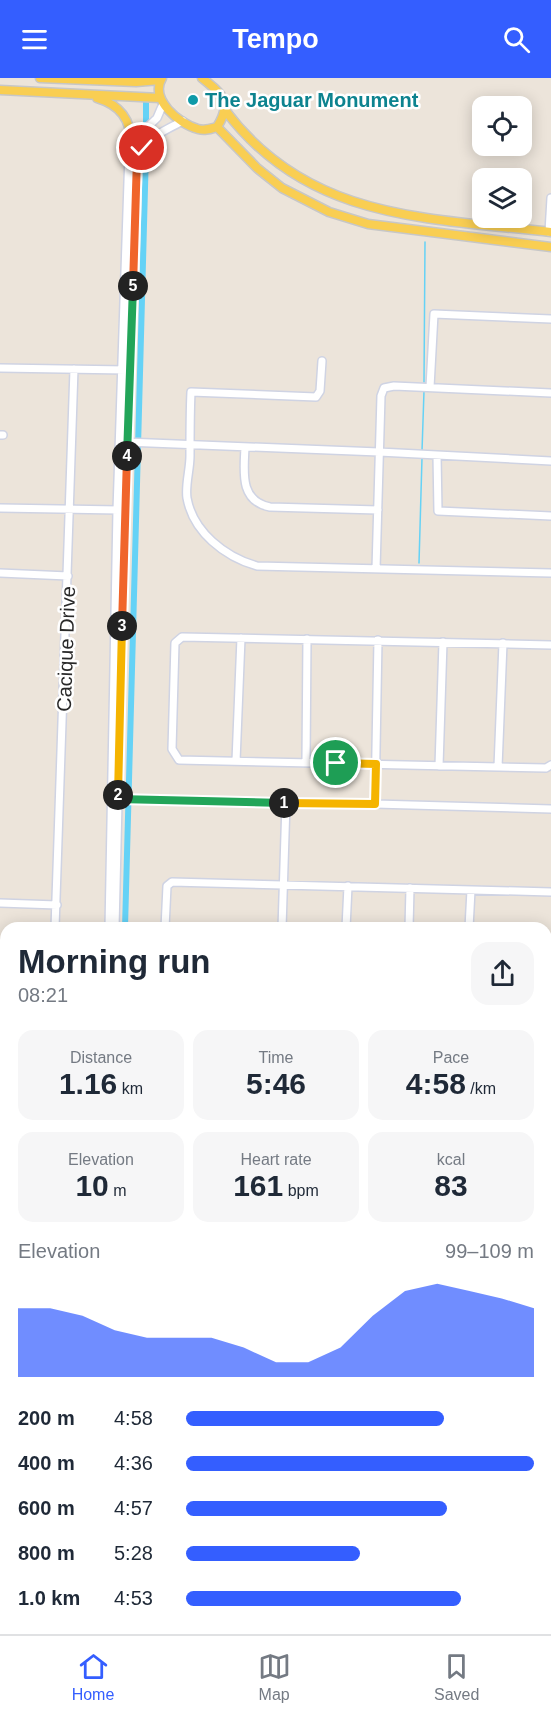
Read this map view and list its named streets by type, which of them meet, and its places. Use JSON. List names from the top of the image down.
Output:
{
  "streets": {
    "street": ["Cacique Drive"]
  },
  "places": ["The Jaguar Monument"],
  "page": {
    "header": "Tempo",
    "pins": [
      "5",
      "4",
      "3",
      "2",
      "1"
    ],
    "heading": ["Morning run", "08:21"],
    "stats": [
      ["Distance", "1.16 km"],
      ["Time", "5:46"],
      ["Pace", "4:58 /km"],
      ["Elevation", "10 m"],
      ["Heart rate", "161 bpm"],
      ["kcal", "83"]
    ],
    "chart": ["Elevation", "99–109 m"],
    "list": [
      {
        "name": "200 m",
        "note": "4:58"
      },
      {
        "name": "400 m",
        "note": "4:36"
      },
      {
        "name": "600 m",
        "note": "4:57"
      },
      {
        "name": "800 m",
        "note": "5:28"
      },
      {
        "name": "1.0 km",
        "note": "4:53"
      }
    ],
    "tabs": ["Home", "Map", "Saved"]
  }
}
